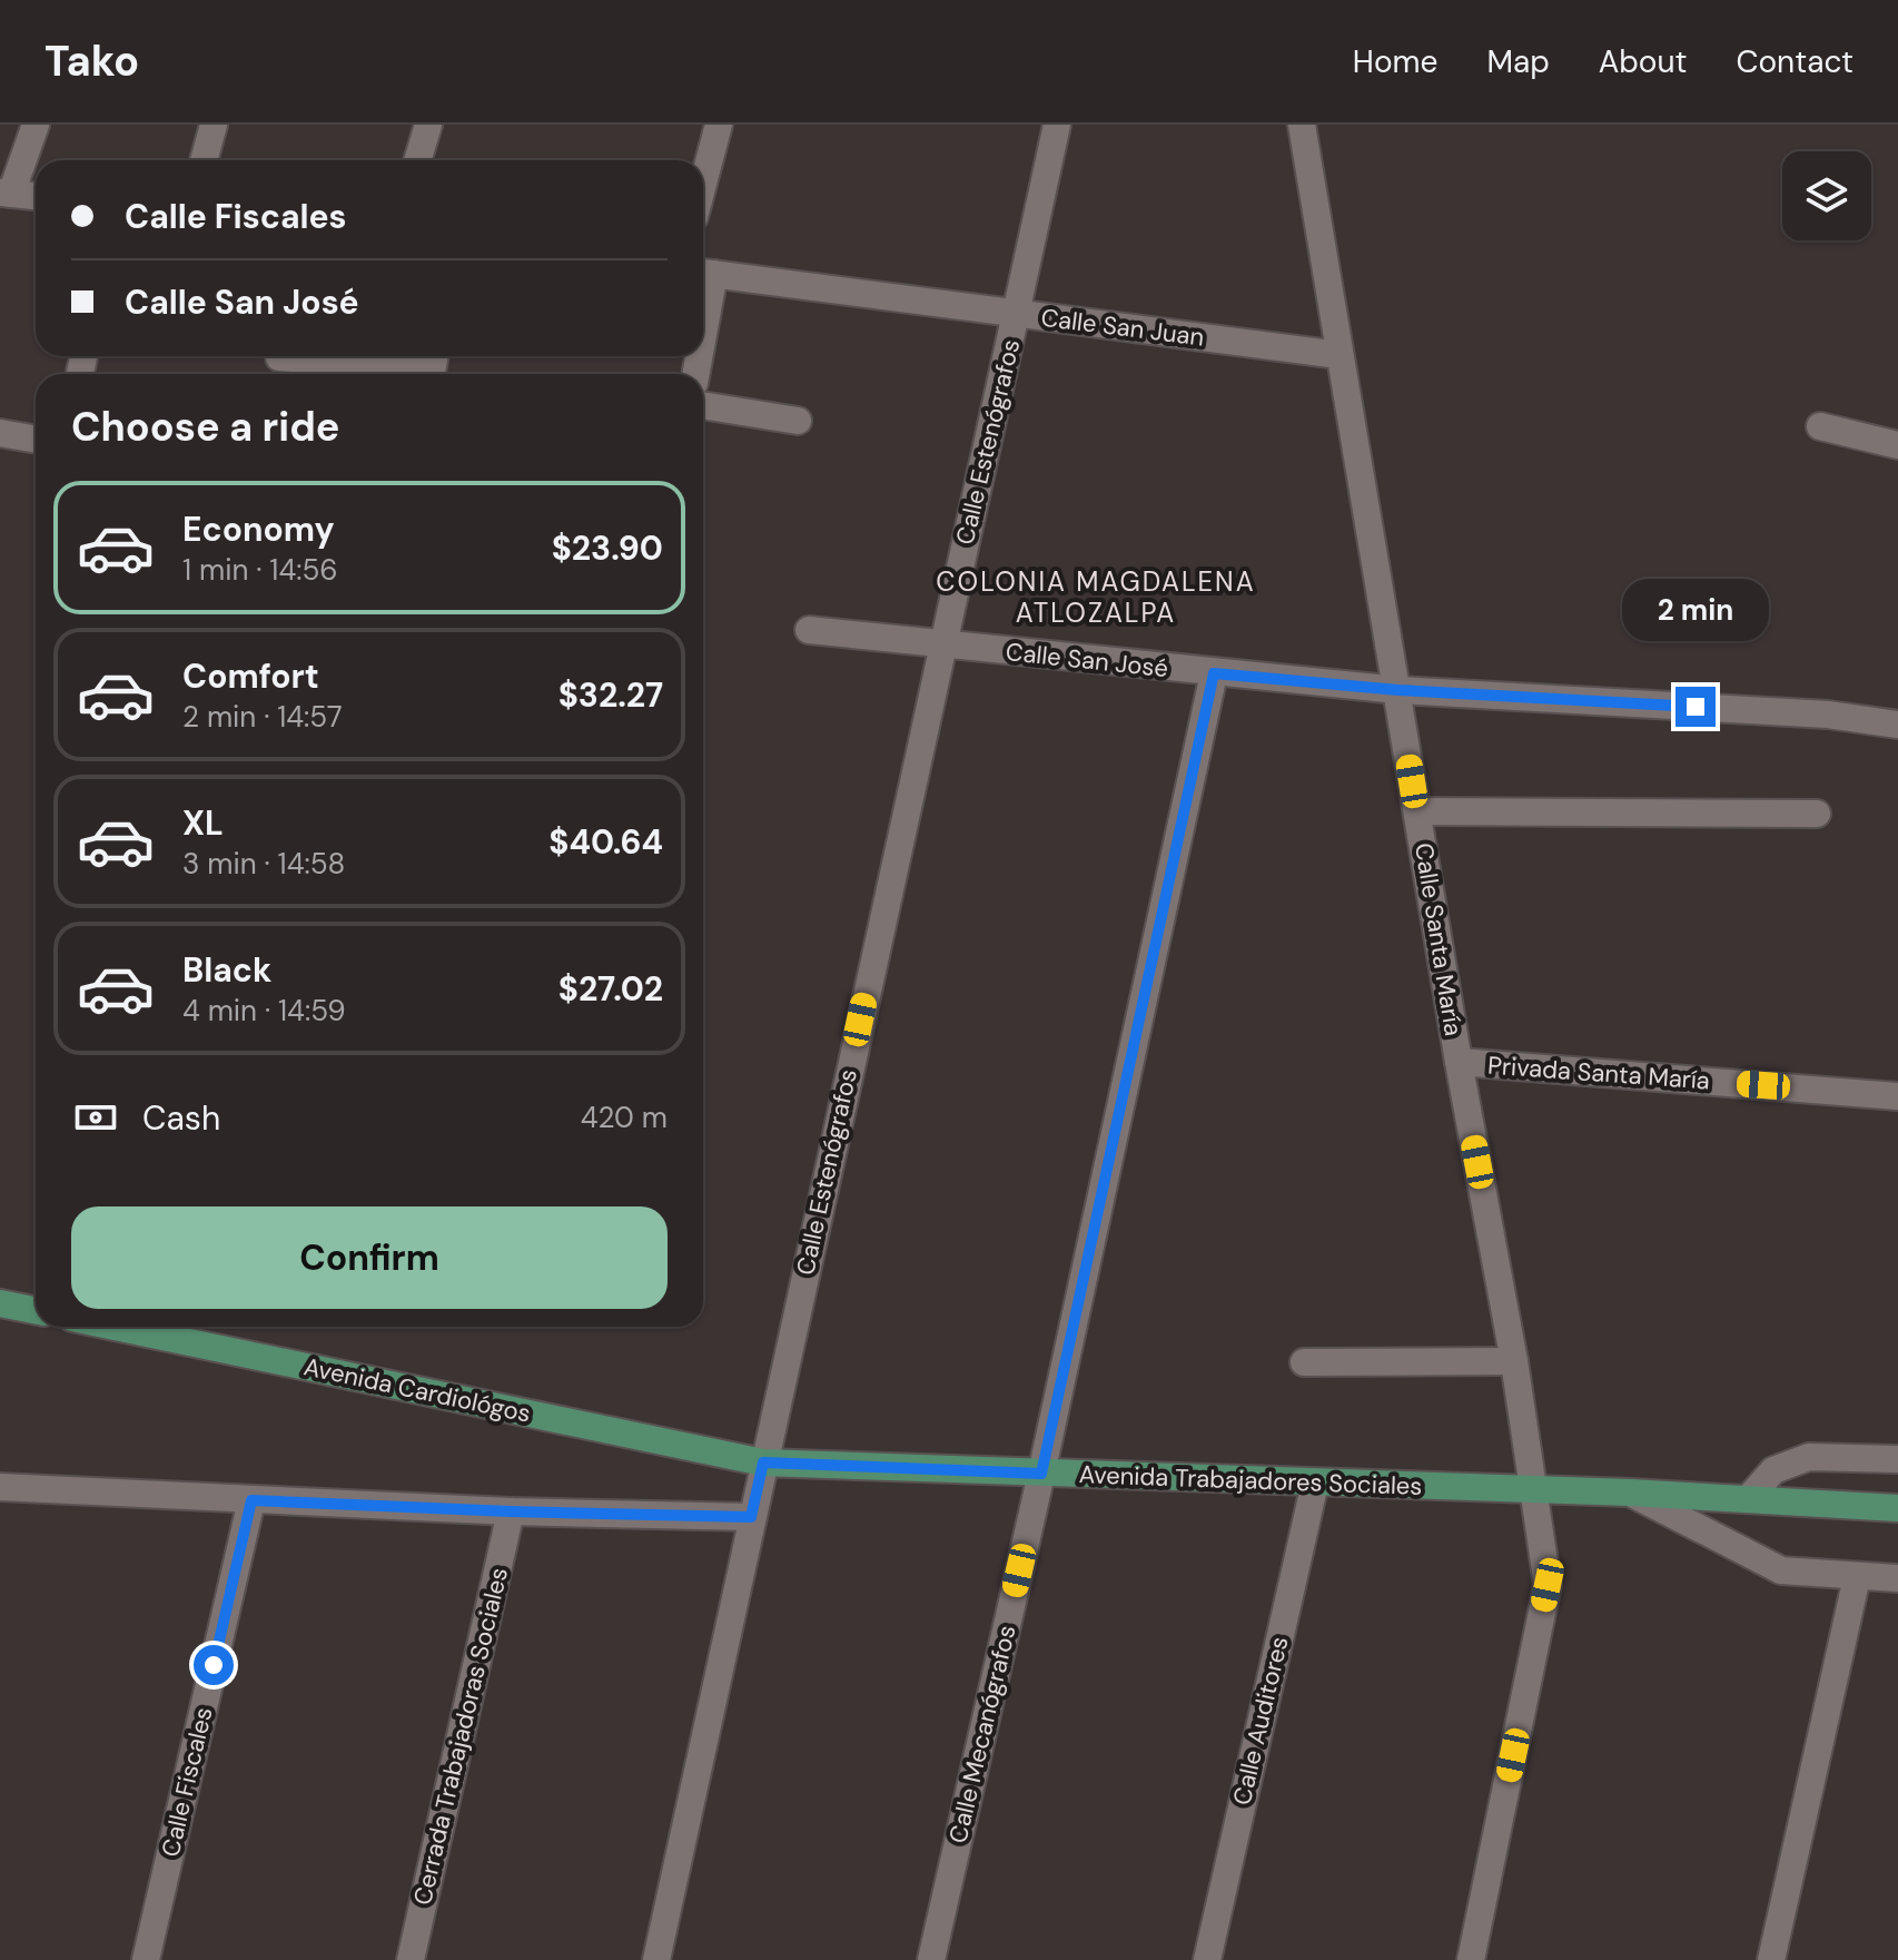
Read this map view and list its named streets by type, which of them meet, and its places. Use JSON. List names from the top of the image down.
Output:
{
  "streets": {
    "main road": ["Avenida Cardiológos", "Avenida Trabajadores Sociales"],
    "street": [
      "Calle San Juan",
      "Calle Estenógrafos",
      "Calle San José",
      "Calle Santa María",
      "Privada Santa María",
      "Calle Auditores",
      "Calle Mecanógrafos",
      "Cerrada Trabajadoras Sociales",
      "Calle Fiscales"
    ]
  },
  "crossings": [
    ["Calle San Juan", "Calle Estenógrafos"],
    ["Calle San Juan", "Calle Santa María"],
    ["Calle Estenógrafos", "Calle San José"],
    ["Calle Estenógrafos", "Avenida Cardiológos"],
    ["Calle Estenógrafos", "Avenida Trabajadores Sociales"],
    ["Calle San José", "Calle Santa María"],
    ["Calle San José", "Calle Mecanógrafos"],
    ["Calle Santa María", "Privada Santa María"],
    ["Calle Santa María", "Avenida Trabajadores Sociales"],
    ["Avenida Cardiológos", "Avenida Trabajadores Sociales"],
    ["Avenida Trabajadores Sociales", "Calle Auditores"],
    ["Avenida Trabajadores Sociales", "Calle Mecanógrafos"]
  ],
  "districts": ["COLONIA MAGDALENA ATLOZALPA"],
  "page": {
    "header": "Tako",
    "nav": [
      "Home",
      "Map",
      "About",
      "Contact"
    ],
    "banner": ["Calle Fiscales", "Calle San José"],
    "heading": "Choose a ride",
    "list": [
      {
        "name": "Economy",
        "note": "1 min · 14:56",
        "value": "$23.90"
      },
      {
        "name": "Comfort",
        "note": "2 min · 14:57",
        "value": "$32.27"
      },
      {
        "name": "XL",
        "note": "3 min · 14:58",
        "value": "$40.64"
      },
      {
        "name": "Black",
        "note": "4 min · 14:59",
        "value": "$27.02"
      }
    ],
    "bubble": "2 min",
    "pay": ["Cash", "420 m"],
    "buttons": "Confirm"
  }
}
